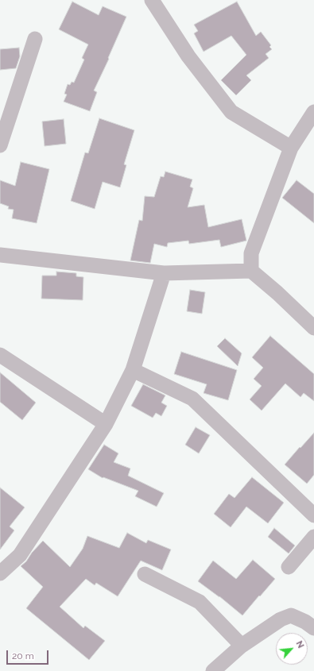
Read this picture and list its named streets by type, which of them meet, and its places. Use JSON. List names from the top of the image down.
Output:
{
  "scale_bar": "20 m",
  "north": "top right"
}
